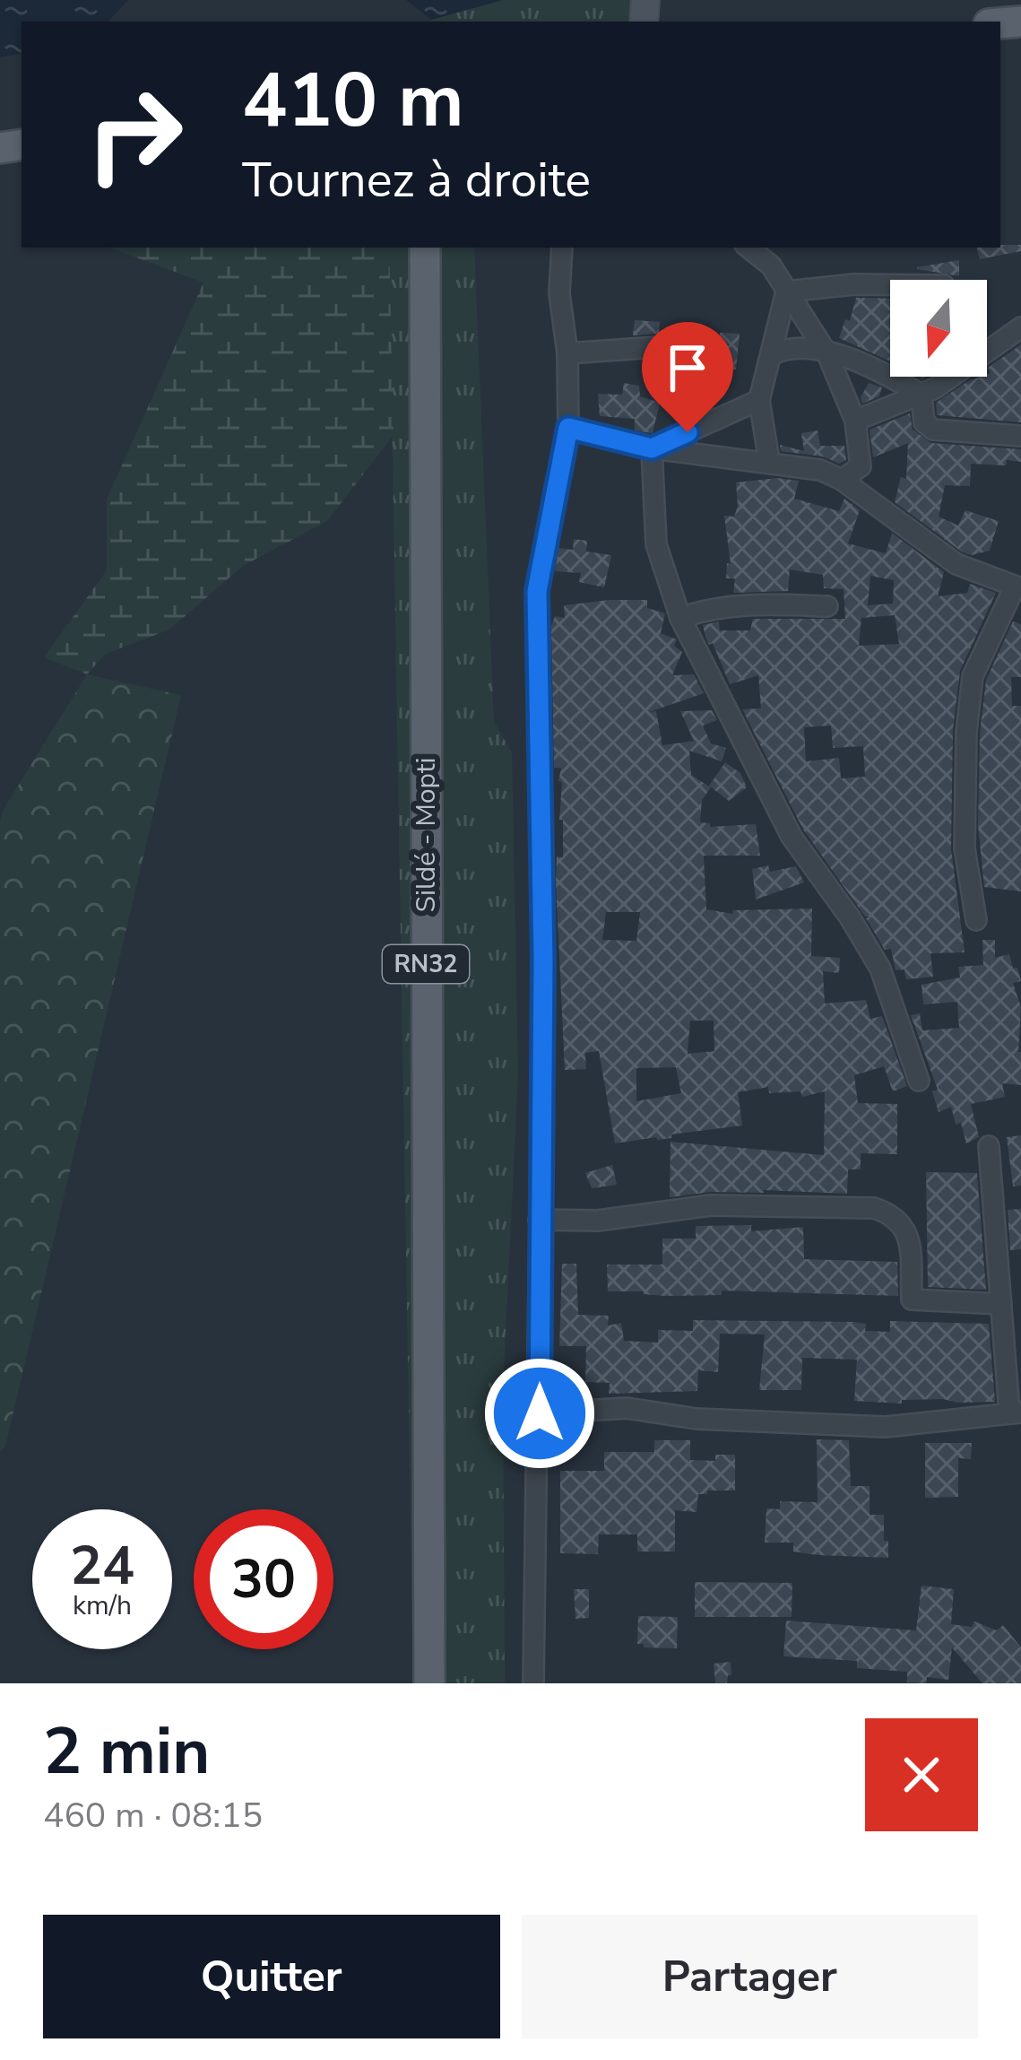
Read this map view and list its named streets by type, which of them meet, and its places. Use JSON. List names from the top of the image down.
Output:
{
  "streets": {
    "main road": ["Sildé - Mopti", "RN32"]
  },
  "north": "bottom",
  "page": {
    "turn": ["410 m", "Tournez à droite"],
    "speed": "24 km/h",
    "limit": "30",
    "heading": ["2 min", "460 m · 08:15"],
    "buttons": ["Quitter", "Partager"]
  }
}
